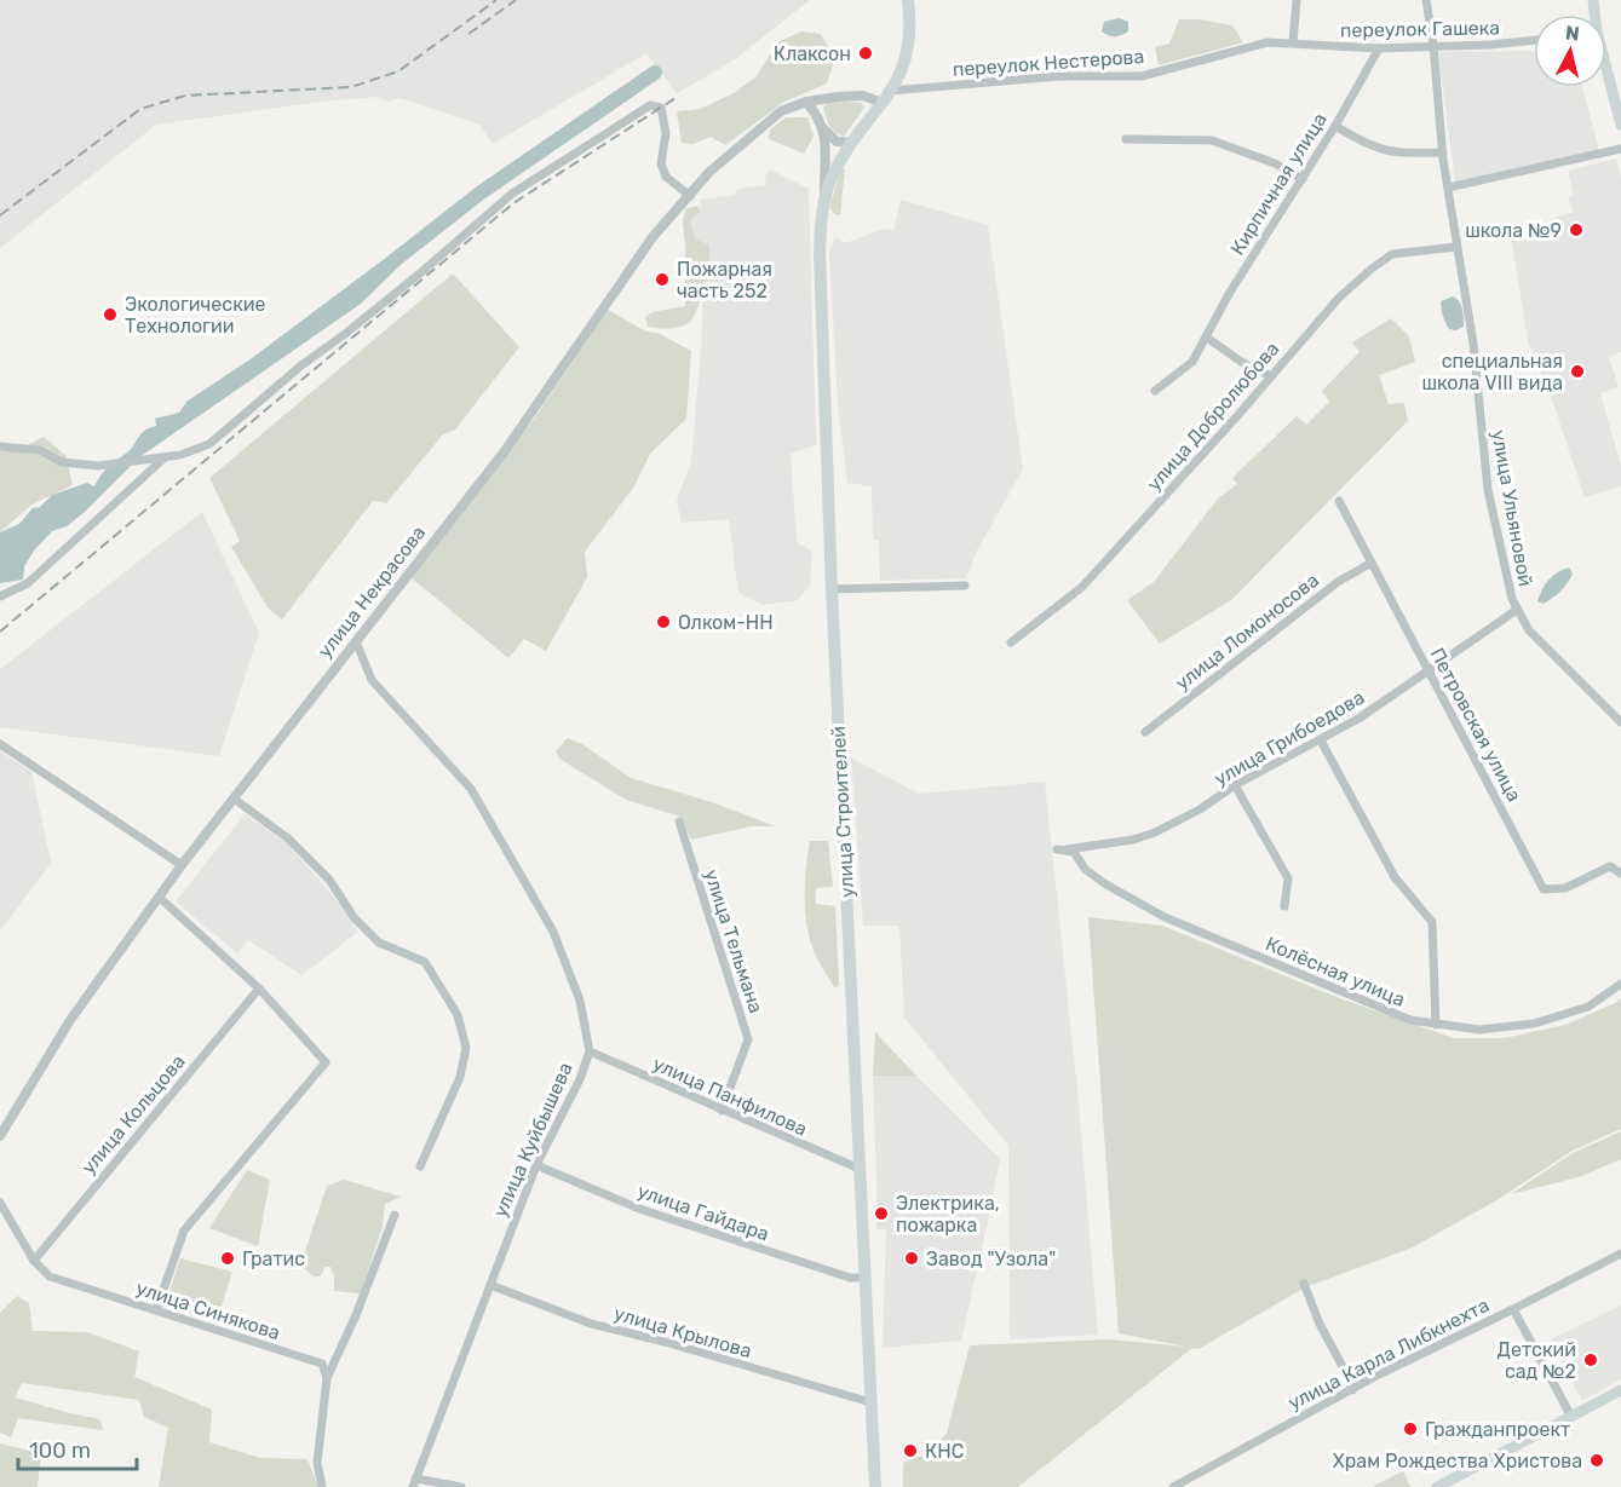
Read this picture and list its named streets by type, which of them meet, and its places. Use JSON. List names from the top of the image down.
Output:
{
  "streets": {
    "main road": ["улица Строителей"],
    "street": [
      "переулок Гашека",
      "переулок Нестерова",
      "Кирпичная улица",
      "улица Добролюбова",
      "улица Ульяновой",
      "улица Некрасова",
      "улица Ломоносова",
      "Петровская улица",
      "улица Грибоедова",
      "улица Тельмана",
      "Колёсная улица",
      "улица Панфилова",
      "улица Кольцова",
      "улица Куйбышева",
      "улица Гайдара",
      "улица Синякова",
      "улица Крылова",
      "улица Карла Либкнехта"
    ]
  },
  "crossings": [
    ["переулок Гашека", "переулок Нестерова"],
    ["переулок Гашека", "Кирпичная улица"],
    ["переулок Гашека", "улица Ульяновой"],
    ["переулок Нестерова", "улица Строителей"],
    ["улица Добролюбова", "улица Ульяновой"],
    ["улица Ульяновой", "улица Грибоедова"],
    ["улица Некрасова", "улица Строителей"],
    ["улица Некрасова", "улица Куйбышева"],
    ["улица Ломоносова", "Петровская улица"],
    ["Петровская улица", "улица Грибоедова"],
    ["улица Грибоедова", "Колёсная улица"],
    ["улица Строителей", "улица Панфилова"],
    ["улица Строителей", "улица Гайдара"],
    ["улица Строителей", "улица Крылова"],
    ["улица Тельмана", "улица Панфилова"],
    ["улица Панфилова", "улица Куйбышева"],
    ["улица Кольцова", "улица Синякова"],
    ["улица Куйбышева", "улица Гайдара"],
    ["улица Куйбышева", "улица Крылова"]
  ],
  "places": [
    "Клаксон",
    "школа №9",
    "Пожарная часть 252",
    "Экологические Технологии",
    "специальная школа VIII вида",
    "Олком-НН",
    "Электрика, пожарка",
    "Гратис",
    "Завод \"Узола\"",
    "Детский сад №2",
    "Гражданпроект",
    "КНС",
    "Храм Рождества Христова"
  ],
  "scale_bar": "100 m",
  "north": "top"
}
